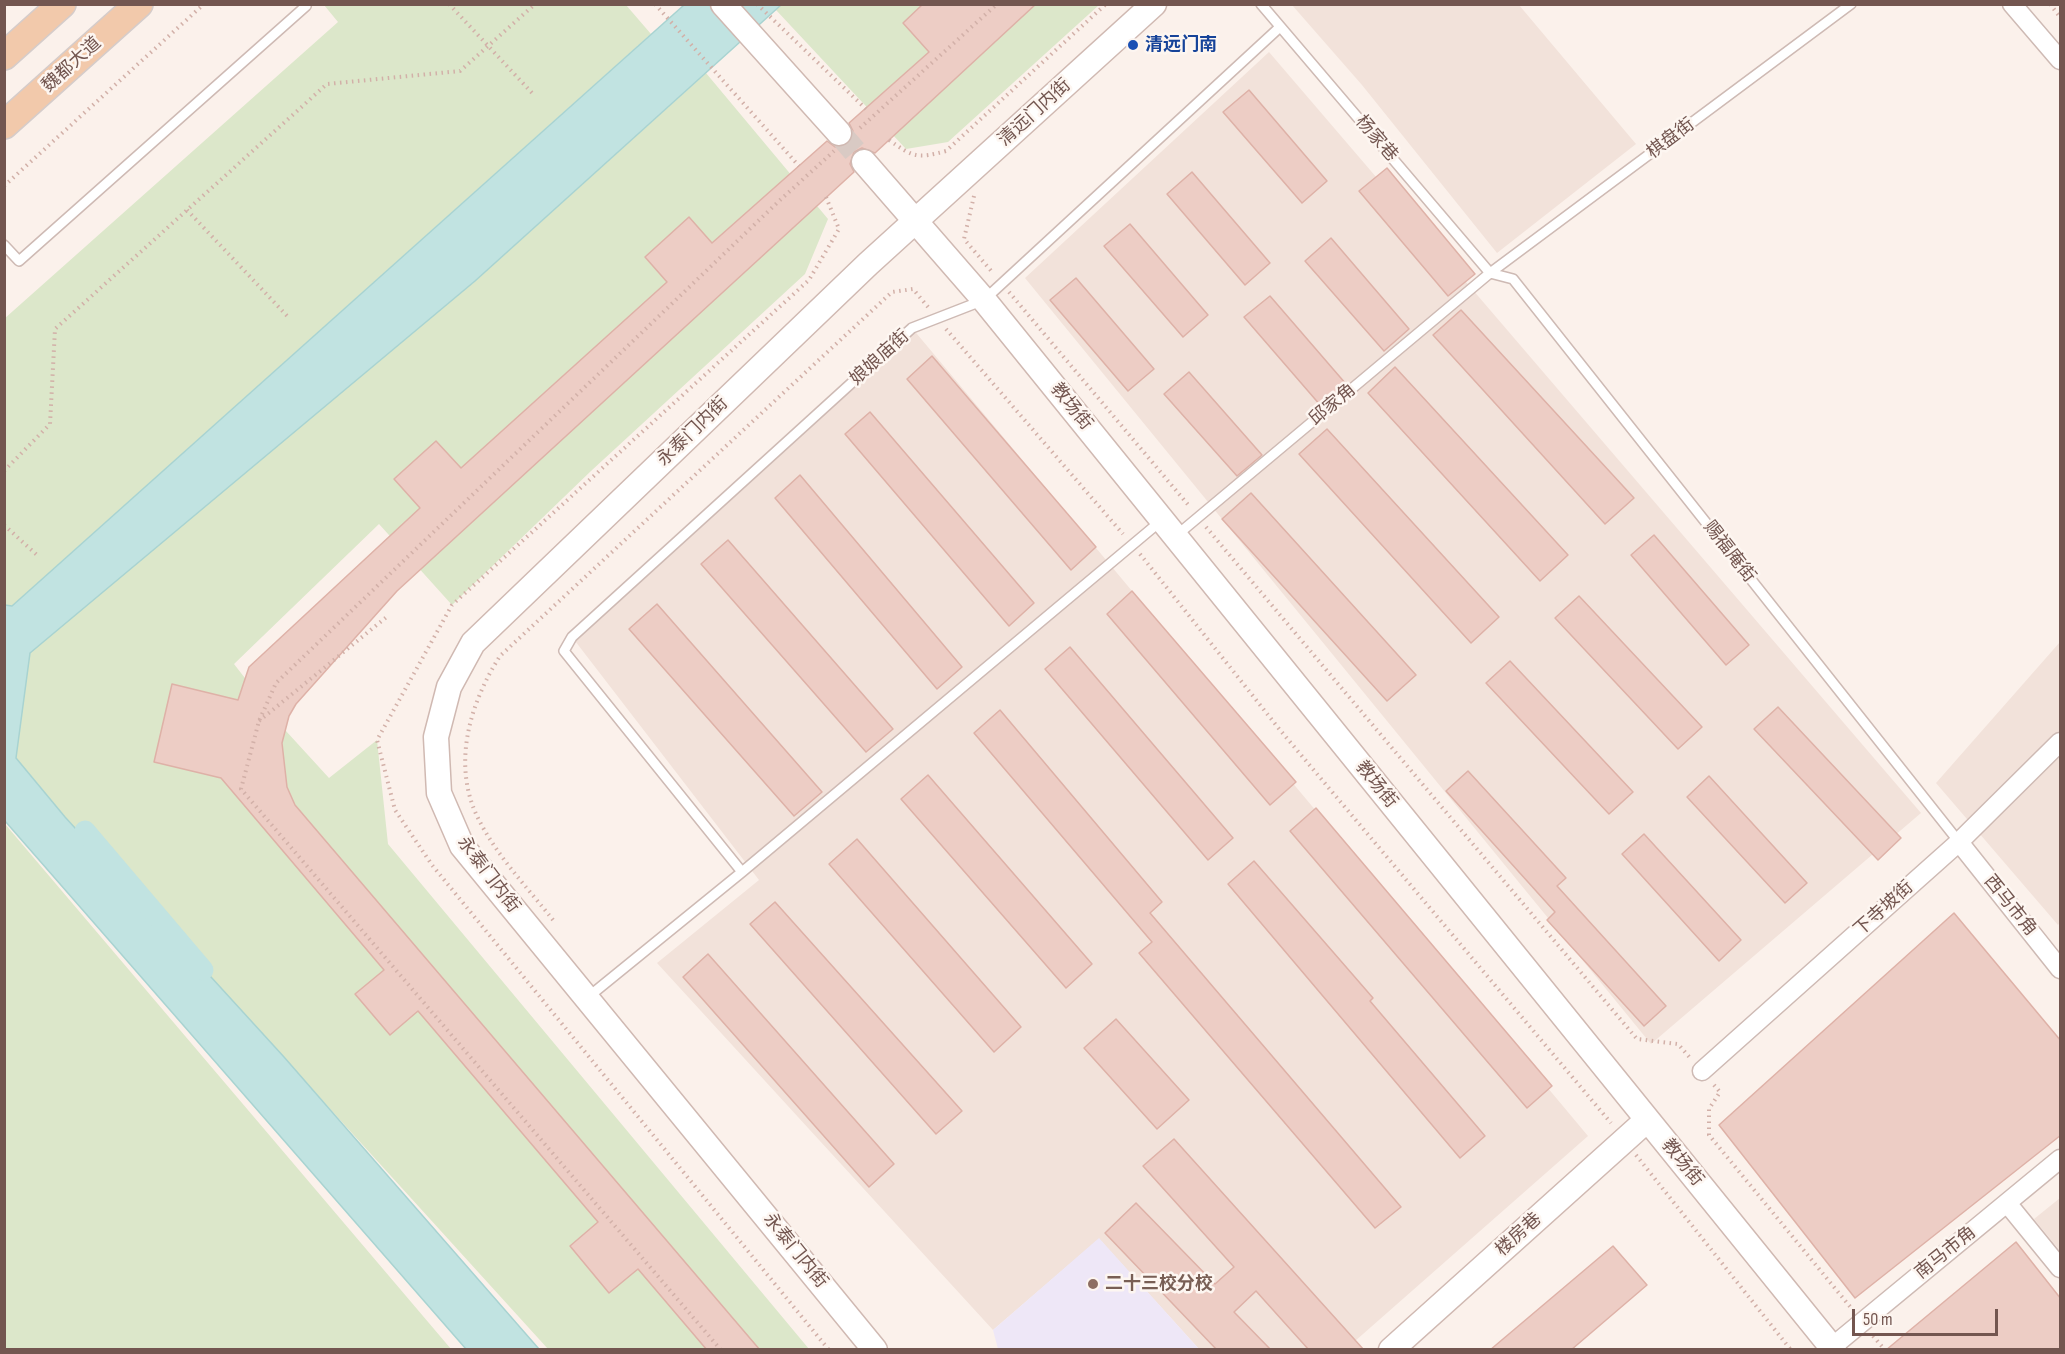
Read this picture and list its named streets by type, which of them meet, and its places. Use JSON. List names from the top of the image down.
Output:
{
  "streets": {
    "main road": [
      "魏都大道",
      "清远门内街",
      "教场街",
      "永泰门内街",
      "楼房巷"
    ],
    "street": ["西马市角", "下寺坡街", "南马市角"],
    "lane": [
      "杨家巷",
      "棋盘街",
      "娘娘庙街",
      "邱家角",
      "赐福庵街"
    ]
  },
  "crossings": [
    ["清远门内街", "教场街"],
    ["清远门内街", "永泰门内街"],
    ["杨家巷", "棋盘街"],
    ["杨家巷", "娘娘庙街"],
    ["杨家巷", "邱家角"],
    ["杨家巷", "赐福庵街"],
    ["棋盘街", "邱家角"],
    ["棋盘街", "赐福庵街"],
    ["娘娘庙街", "邱家角"],
    ["娘娘庙街", "教场街"],
    ["邱家角", "教场街"],
    ["邱家角", "永泰门内街"],
    ["邱家角", "赐福庵街"],
    ["教场街", "永泰门内街"],
    ["教场街", "楼房巷"],
    ["教场街", "南马市角"],
    ["赐福庵街", "西马市角"],
    ["赐福庵街", "下寺坡街"],
    ["西马市角", "下寺坡街"]
  ],
  "places": ["清远门南", "二十三校分校"],
  "scale_bar": "50 m"
}
